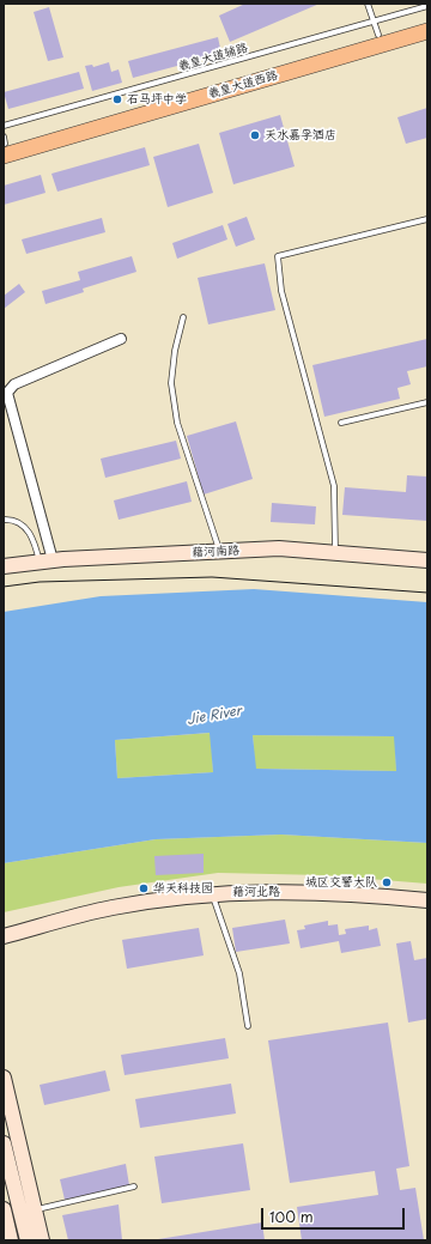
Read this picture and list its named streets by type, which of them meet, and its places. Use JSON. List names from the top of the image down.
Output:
{
  "streets": {
    "main road": ["羲皇大道西路", "藉河南路", "藉河北路"],
    "lane": ["羲皇大道辅路"]
  },
  "crossings": [
    ["羲皇大道辅路", "羲皇大道西路"]
  ],
  "water": ["Jie River"],
  "places": [
    "石马坪中学",
    "天水嘉孚酒店",
    "城区交警大队",
    "华天科技园"
  ],
  "scale_bar": "100 m"
}
